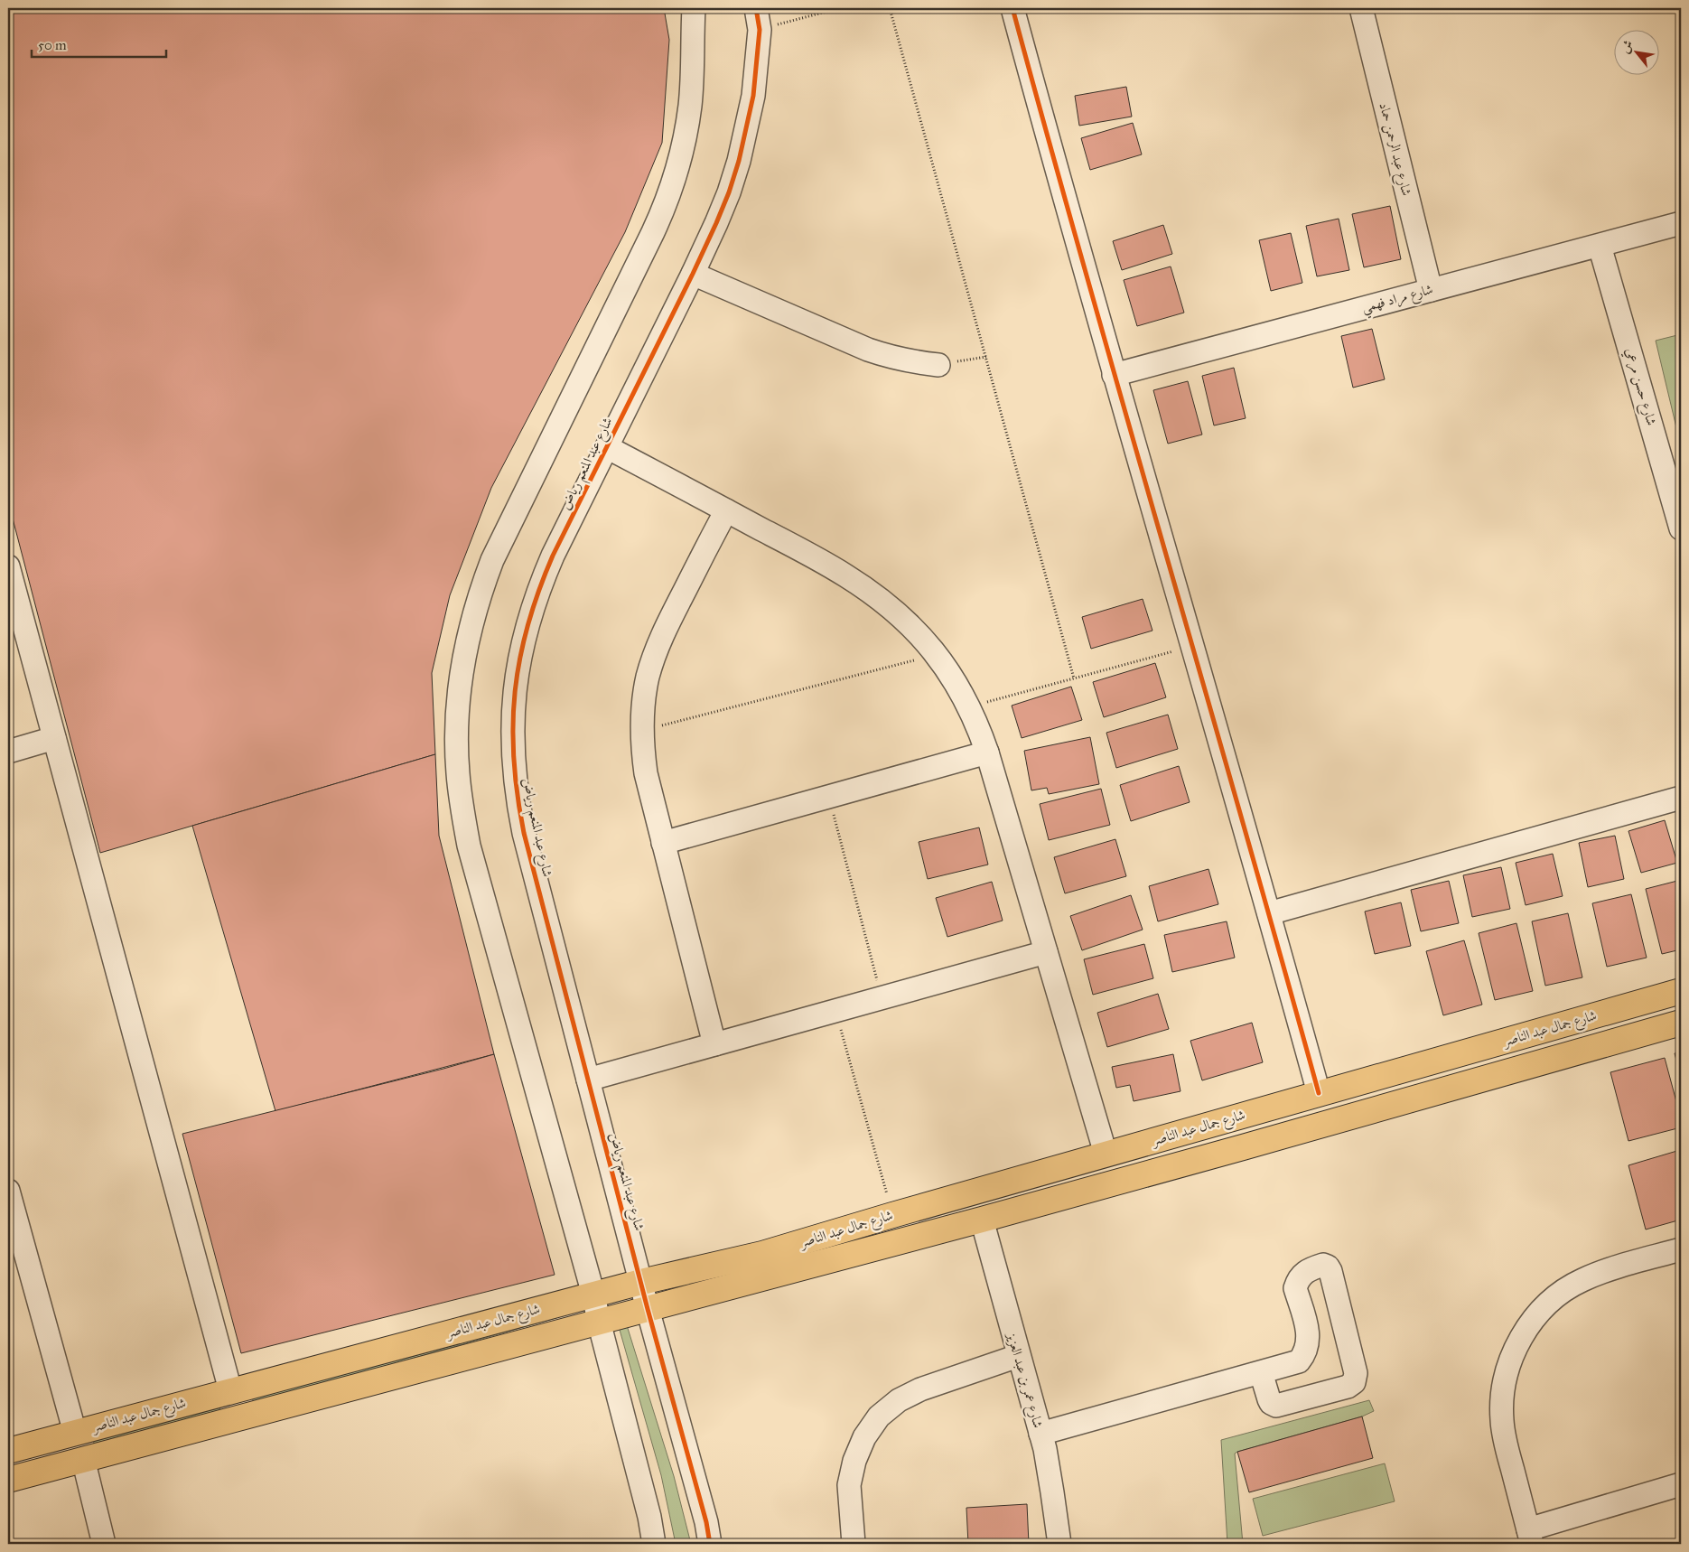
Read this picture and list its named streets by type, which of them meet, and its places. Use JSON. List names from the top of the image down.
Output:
{
  "streets": {
    "main road": ["شارع جمال عبد الناصر"],
    "street": [
      "شارع عبد الرحمن حماد",
      "شارع مراد فهمي",
      "شارع حسن مرعي",
      "شارع عبد المنعم رياض",
      "شارع عمر بن عبد العزيز"
    ]
  },
  "crossings": [
    ["شارع عبد الرحمن حماد", "شارع مراد فهمي"],
    ["شارع مراد فهمي", "شارع حسن مرعي"],
    ["شارع عبد المنعم رياض", "شارع جمال عبد الناصر"],
    ["شارع جمال عبد الناصر", "شارع عمر بن عبد العزيز"]
  ],
  "scale_bar": "50 m",
  "north": "top left"
}
